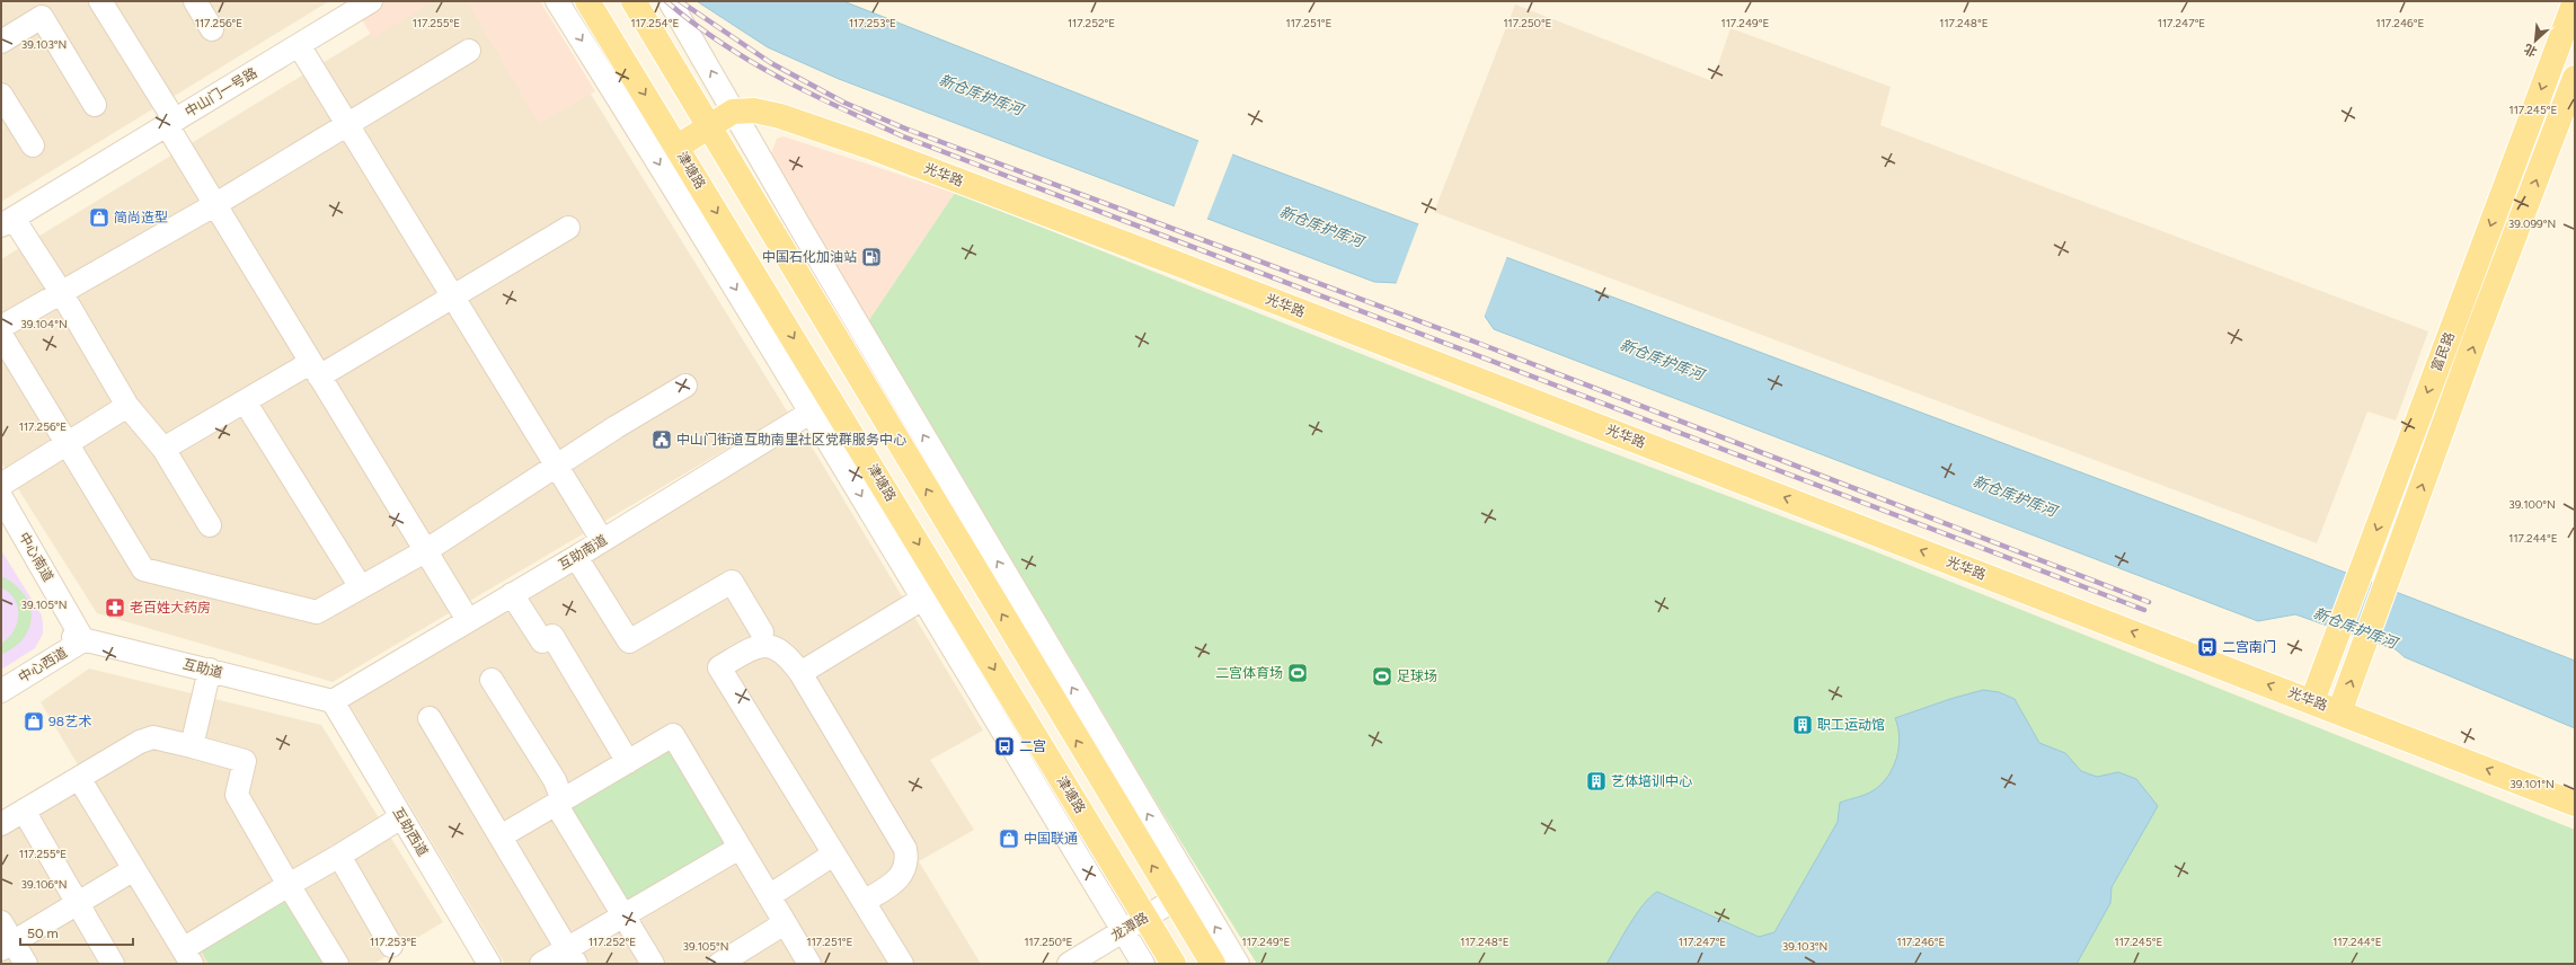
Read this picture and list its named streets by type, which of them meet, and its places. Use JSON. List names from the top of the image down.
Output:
{
  "streets": {
    "main road": ["津塘路", "光华路", "富民路"],
    "street": [
      "中山门一号路",
      "互助南道",
      "中心南道",
      "中心西道",
      "互助道",
      "互助西道",
      "龙潭路"
    ]
  },
  "crossings": [
    ["津塘路", "光华路"],
    ["津塘路", "互助南道"],
    ["津塘路", "龙潭路"],
    ["光华路", "富民路"],
    ["互助南道", "互助道"],
    ["互助南道", "互助西道"],
    ["中心南道", "中心西道"],
    ["中心南道", "互助道"],
    ["中心西道", "互助道"],
    ["互助道", "互助西道"]
  ],
  "one_way": ["光华路"],
  "water": ["新仓库护库河"],
  "places": {
    "shop": ["简尚造型", "98艺术", "中国联通"],
    "fuel station": ["中国石化加油站"],
    "public building": ["中山门街道互助南里社区党群服务中心"],
    "pharmacy": ["老百姓大药房"],
    "bus stop": ["二宫南门", "二宫"],
    "sports": ["二宫体育场", "足球场"],
    "building": ["职工运动馆", "艺体培训中心"]
  },
  "scale_bar": "50 m",
  "north": "bottom left",
  "coordinates": [
    "117.256°E",
    "117.255°E",
    "117.254°E",
    "117.253°E",
    "117.252°E",
    "117.251°E",
    "117.250°E",
    "117.249°E",
    "117.248°E",
    "117.247°E",
    "117.246°E",
    "39.103°N",
    "117.245°E",
    "39.099°N",
    "39.104°N",
    "39.100°N",
    "117.244°E",
    "39.105°N",
    "39.101°N",
    "39.106°N"
  ]
}
